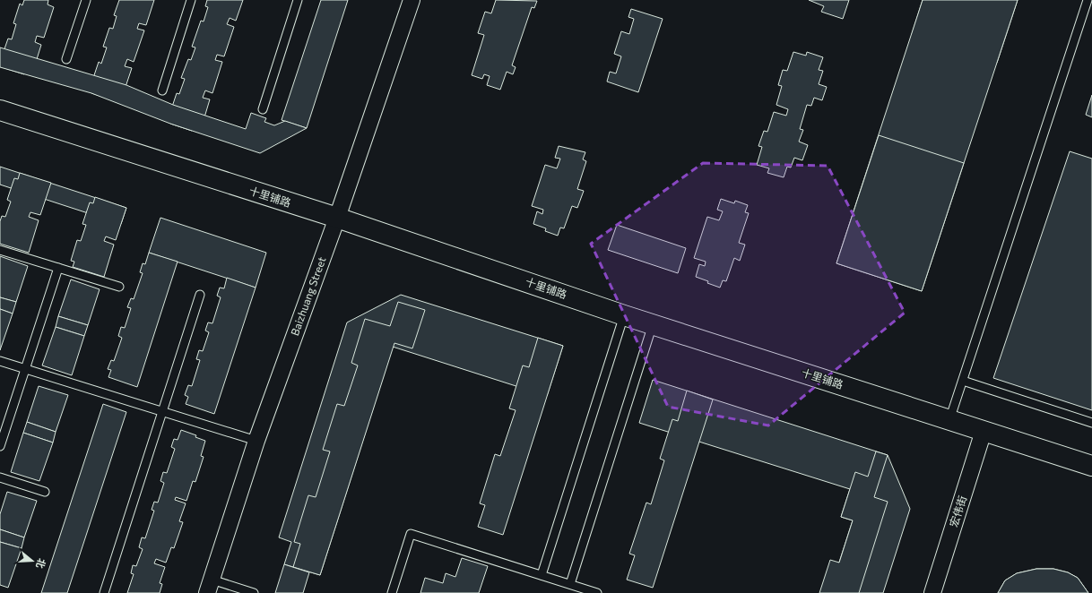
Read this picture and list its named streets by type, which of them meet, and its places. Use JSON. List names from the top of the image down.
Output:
{
  "streets": {
    "street": ["十里铺路", "Baizhuang Street", "宏伟街"]
  },
  "crossings": [
    ["十里铺路", "Baizhuang Street"],
    ["十里铺路", "宏伟街"]
  ],
  "north": "right"
}
